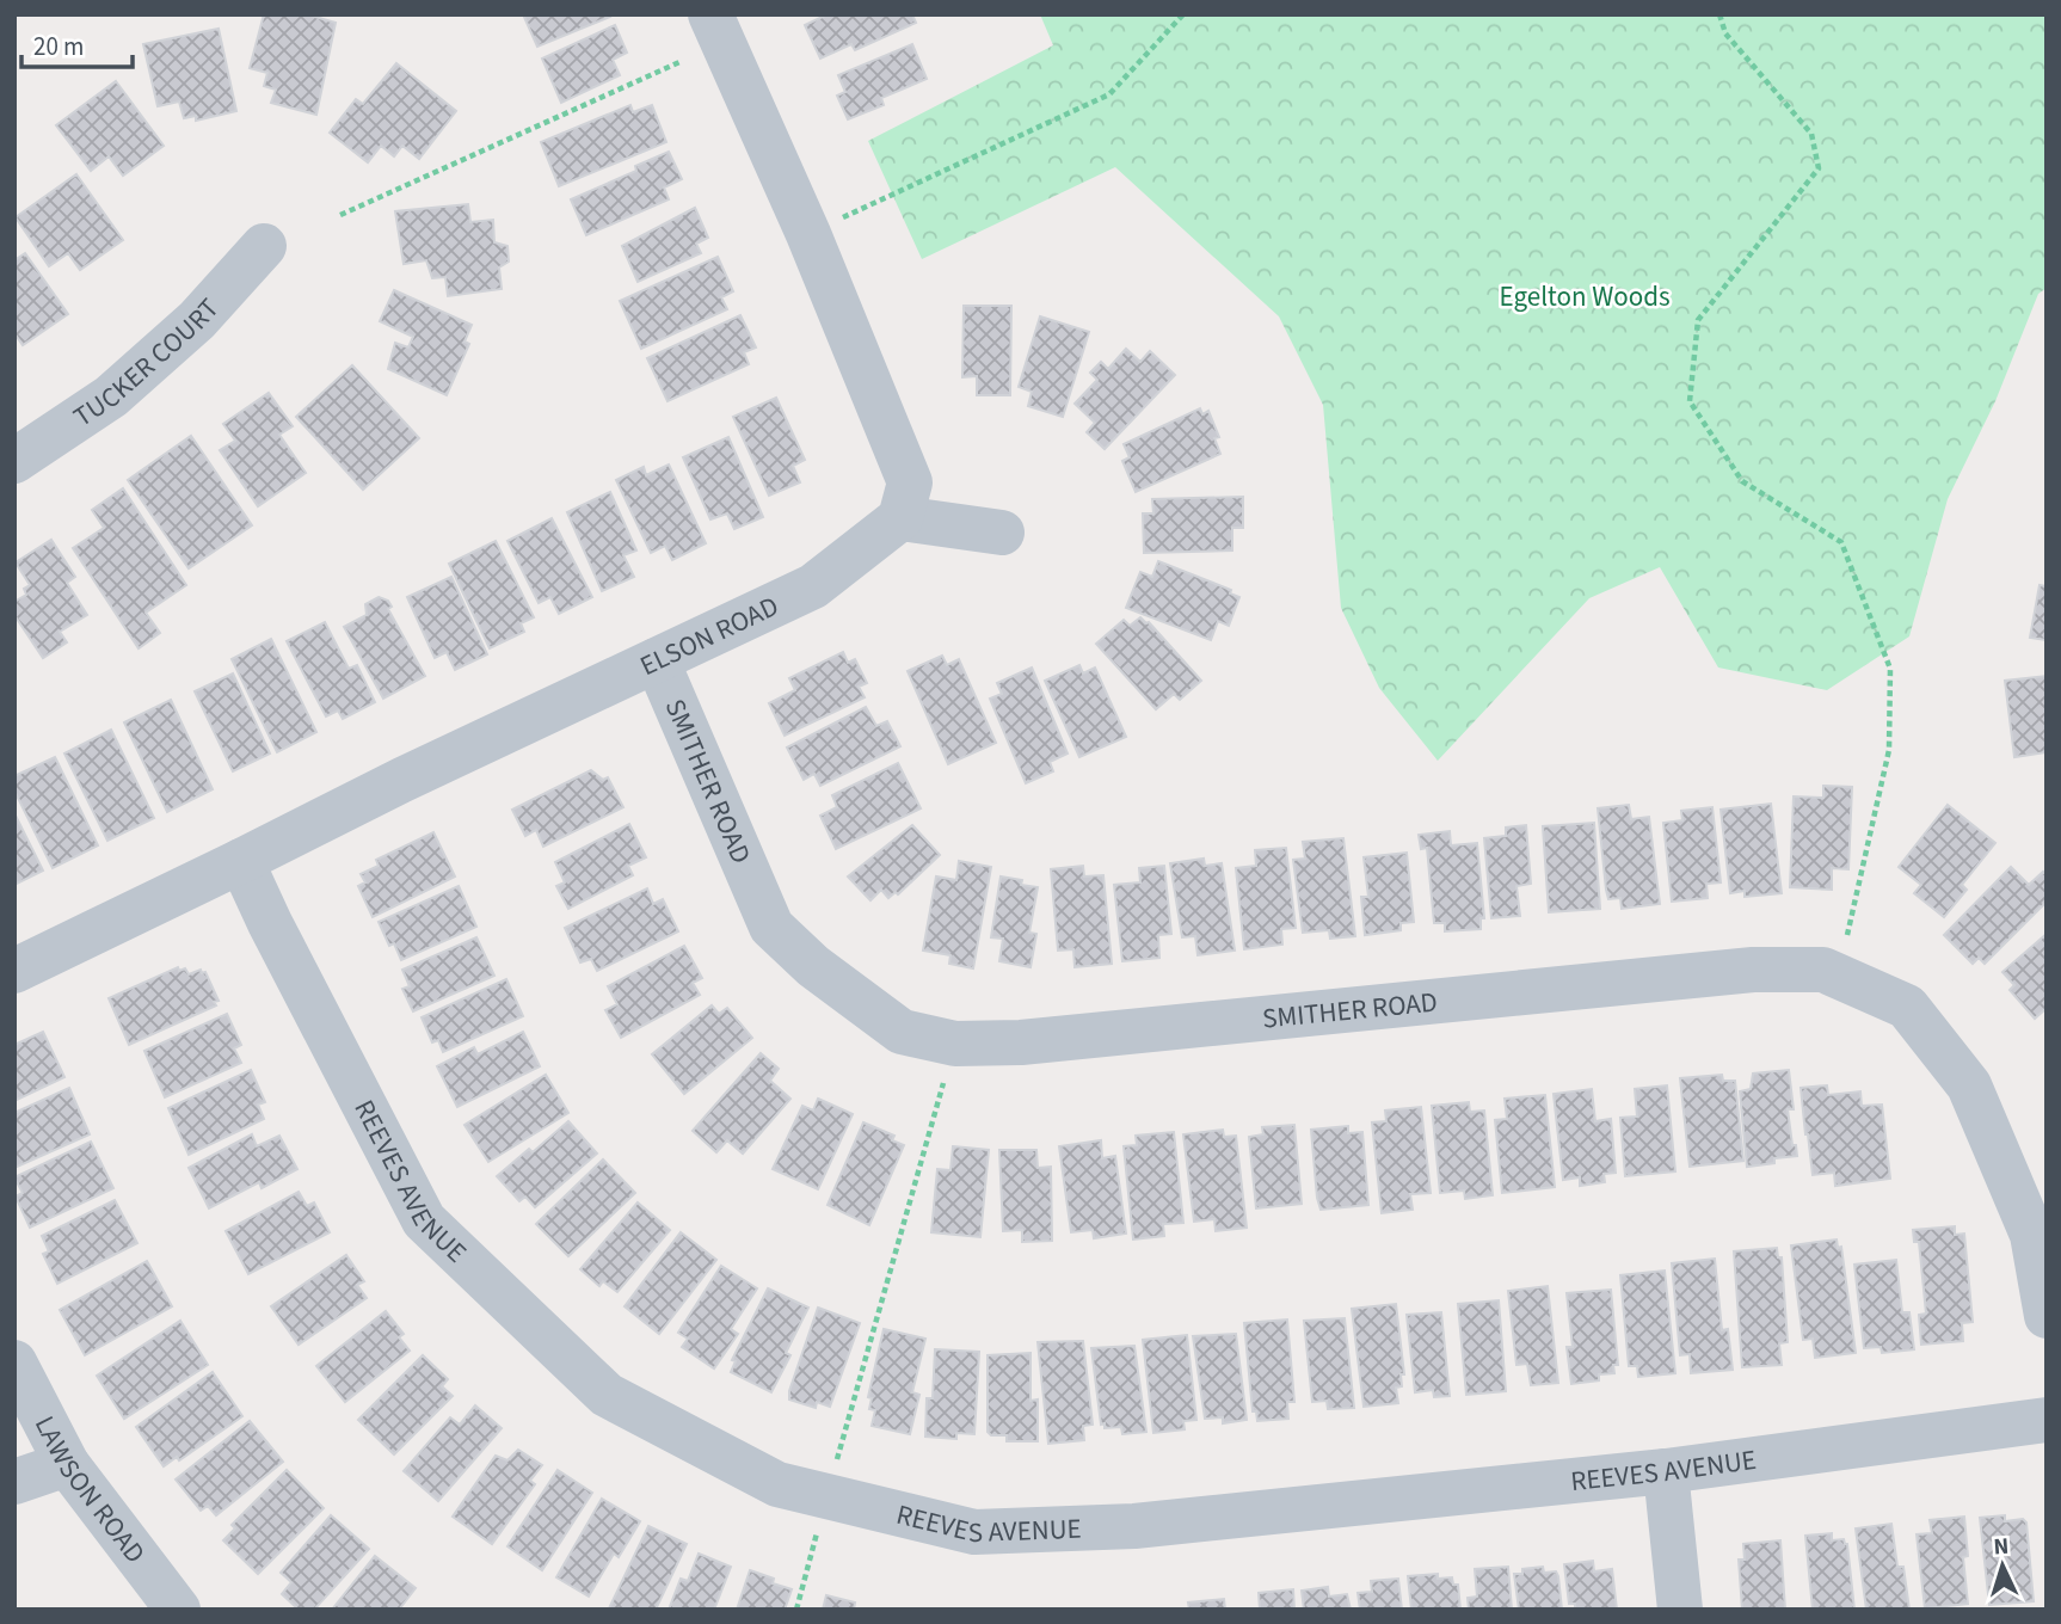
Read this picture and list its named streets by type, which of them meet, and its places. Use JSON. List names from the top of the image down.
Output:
{
  "streets": {
    "street": [
      "TUCKER COURT",
      "ELSON ROAD",
      "SMITHER ROAD",
      "REEVES AVENUE",
      "LAWSON ROAD"
    ]
  },
  "crossings": [
    ["ELSON ROAD", "SMITHER ROAD"],
    ["ELSON ROAD", "REEVES AVENUE"]
  ],
  "parks": ["Egelton Woods"],
  "scale_bar": "20 m",
  "north": "top"
}
